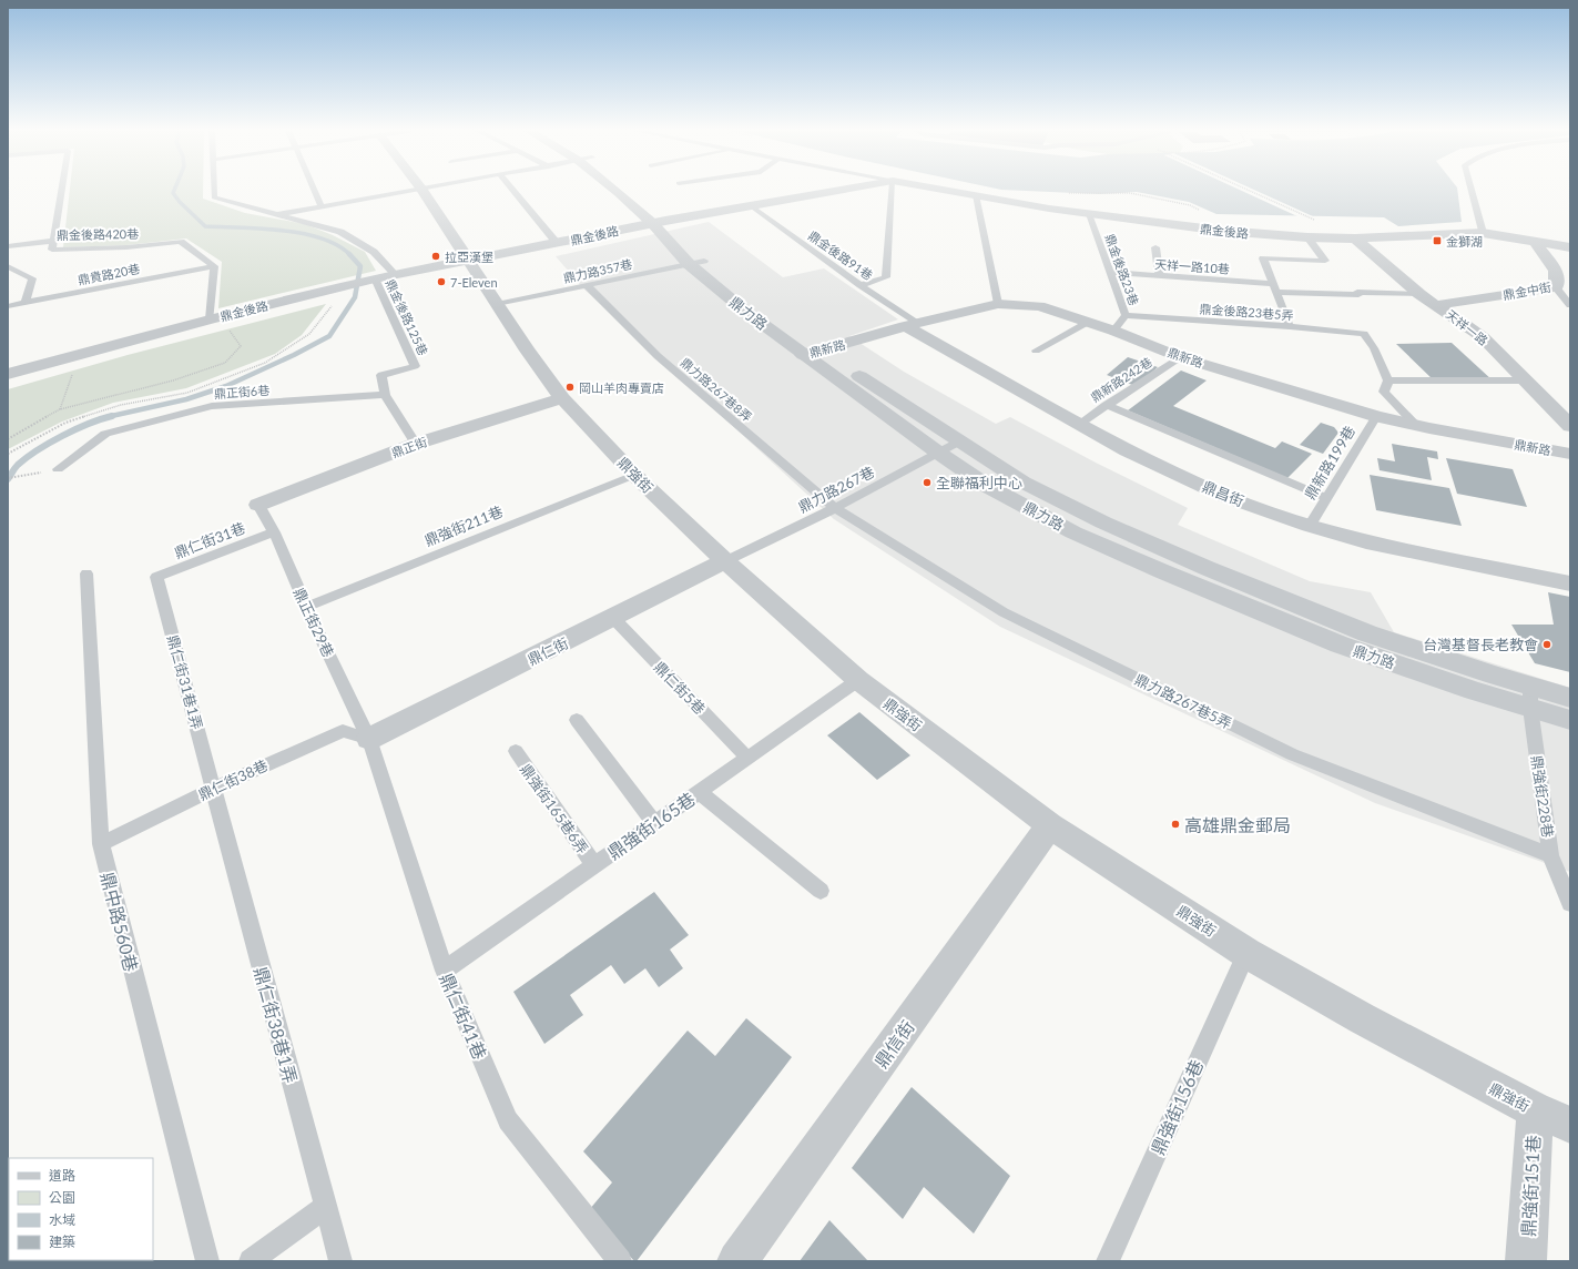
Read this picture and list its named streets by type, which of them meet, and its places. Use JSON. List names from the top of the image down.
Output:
{
  "streets": {
    "street": [
      "鼎金後路",
      "鼎金中街",
      "鼎力路",
      "天祥一路",
      "鼎新路",
      "鼎正街",
      "鼎強街",
      "鼎昌街",
      "鼎仁街",
      "鼎信街",
      "鼎強街151巷"
    ],
    "lane": [
      "鼎金後路420巷",
      "鼎金後路91巷",
      "天祥一路10巷",
      "鼎金後路23巷",
      "鼎力路357巷",
      "鼎貴路20巷",
      "鼎金後路23巷5弄",
      "鼎金後路125巷",
      "鼎新路242巷",
      "鼎力路267巷8弄",
      "鼎正街6巷",
      "鼎新路199巷",
      "鼎力路267巷",
      "鼎強街211巷",
      "鼎仁街31巷",
      "鼎正街29巷",
      "鼎仁街31巷1弄",
      "鼎仁街5巷",
      "鼎力路267巷5弄",
      "鼎仁街38巷",
      "鼎強街228巷",
      "鼎強街165巷6弄",
      "鼎強街165巷",
      "鼎中路560巷",
      "鼎仁街41巷",
      "鼎仁街38巷1弄",
      "鼎強街156巷"
    ]
  },
  "crossings": [
    ["鼎金後路", "鼎金後路91巷"],
    ["鼎金後路", "鼎金後路23巷"],
    ["鼎金後路", "鼎金中街"],
    ["鼎金後路", "鼎力路"],
    ["鼎金後路", "鼎金後路125巷"],
    ["鼎金後路", "天祥一路"],
    ["鼎金後路", "鼎強街"],
    ["鼎金後路420巷", "鼎貴路20巷"],
    ["鼎金後路91巷", "鼎新路"],
    ["鼎金後路91巷", "鼎昌街"],
    ["天祥一路10巷", "鼎金後路23巷"],
    ["天祥一路10巷", "天祥一路"],
    ["鼎金後路23巷", "鼎金後路23巷5弄"],
    ["鼎金後路23巷", "鼎新路"],
    ["鼎力路357巷", "鼎力路"],
    ["鼎力路357巷", "鼎力路267巷8弄"],
    ["鼎力路357巷", "鼎強街"],
    ["鼎金中街", "天祥一路"],
    ["鼎力路", "鼎新路"],
    ["鼎力路", "鼎力路267巷"],
    ["鼎力路", "鼎強街228巷"],
    ["鼎金後路125巷", "鼎正街6巷"],
    ["鼎新路", "鼎新路242巷"],
    ["鼎新路", "鼎新路199巷"],
    ["鼎新路", "鼎昌街"],
    ["鼎新路242巷", "鼎昌街"],
    ["鼎力路267巷8弄", "鼎力路267巷"],
    ["鼎力路267巷8弄", "鼎力路267巷5弄"],
    ["鼎正街", "鼎強街"],
    ["鼎正街", "鼎正街29巷"],
    ["鼎新路199巷", "鼎昌街"],
    ["鼎強街", "鼎力路267巷"],
    ["鼎強街", "鼎強街211巷"],
    ["鼎強街", "鼎仁街"],
    ["鼎強街", "鼎強街165巷"],
    ["鼎強街", "鼎信街"],
    ["鼎強街", "鼎強街156巷"],
    ["鼎強街", "鼎強街151巷"],
    ["鼎力路267巷", "鼎仁街"],
    ["鼎力路267巷", "鼎力路267巷5弄"],
    ["鼎強街211巷", "鼎正街29巷"],
    ["鼎仁街31巷", "鼎正街29巷"],
    ["鼎仁街31巷", "鼎仁街31巷1弄"],
    ["鼎正街29巷", "鼎仁街"],
    ["鼎正街29巷", "鼎仁街38巷"],
    ["鼎正街29巷", "鼎仁街41巷"],
    ["鼎仁街", "鼎仁街5巷"],
    ["鼎仁街", "鼎仁街38巷"],
    ["鼎仁街", "鼎仁街41巷"],
    ["鼎仁街31巷1弄", "鼎仁街38巷"],
    ["鼎仁街31巷1弄", "鼎仁街38巷1弄"],
    ["鼎仁街5巷", "鼎強街165巷"],
    ["鼎力路267巷5弄", "鼎強街228巷"],
    ["鼎仁街38巷", "鼎中路560巷"],
    ["鼎仁街38巷", "鼎仁街41巷"],
    ["鼎仁街38巷", "鼎仁街38巷1弄"],
    ["鼎強街165巷6弄", "鼎強街165巷"],
    ["鼎強街165巷", "鼎仁街41巷"]
  ],
  "places": {
    "transit": ["金獅湖"],
    "other": [
      "拉亞漢堡",
      "7-Eleven",
      "岡山羊肉專賣店",
      "全聯福利中心",
      "台灣基督長老教會",
      "高雄鼎金郵局"
    ]
  },
  "legend": [
    "道路",
    "公園",
    "水域",
    "建築"
  ]
}
